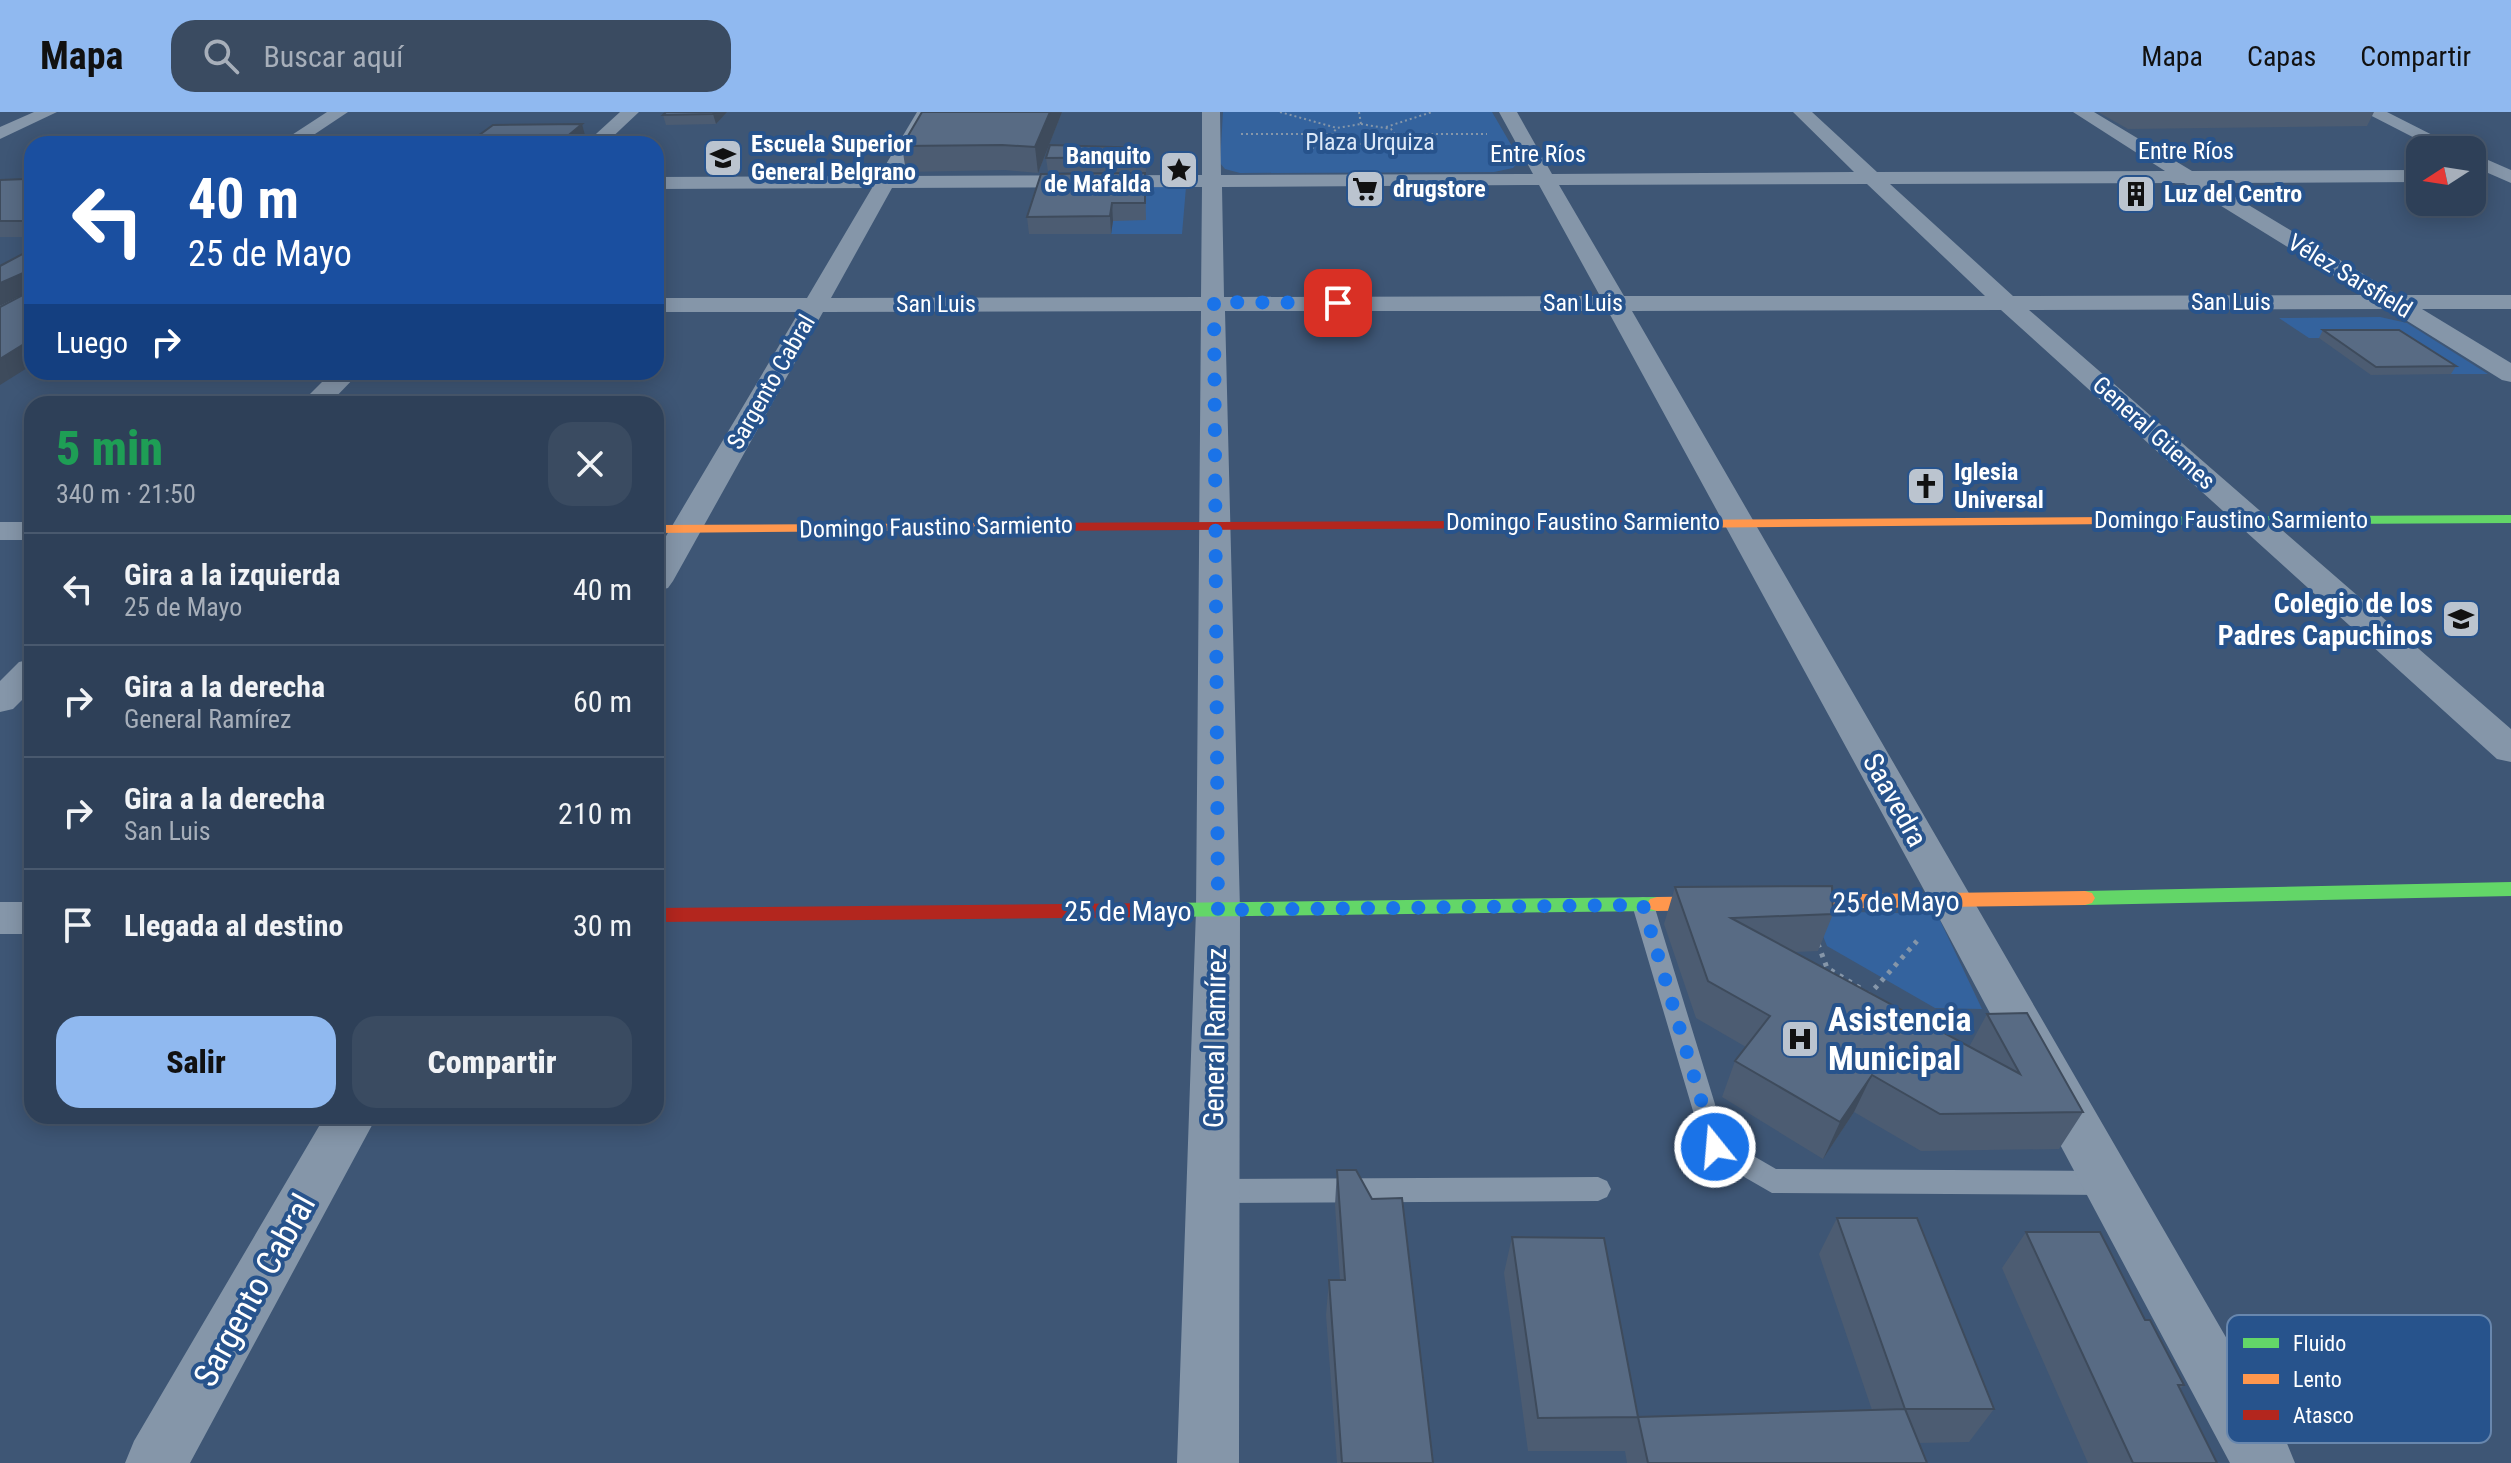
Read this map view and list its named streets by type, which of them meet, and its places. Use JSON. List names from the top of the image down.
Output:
{
  "streets": {
    "street": [
      "Entre Ríos",
      "Vélez Sarsfield",
      "San Luis",
      "Sargento Cabral",
      "General Güemes",
      "Domingo Faustino Sarmiento",
      "Saavedra",
      "25 de Mayo",
      "General Ramírez"
    ]
  },
  "crossings": [
    ["Entre Ríos", "Vélez Sarsfield"],
    ["Entre Ríos", "Sargento Cabral"],
    ["Entre Ríos", "General Güemes"],
    ["Entre Ríos", "Saavedra"],
    ["Entre Ríos", "General Ramírez"],
    ["Vélez Sarsfield", "San Luis"],
    ["San Luis", "Sargento Cabral"],
    ["San Luis", "General Güemes"],
    ["San Luis", "Saavedra"],
    ["San Luis", "General Ramírez"],
    ["Sargento Cabral", "Domingo Faustino Sarmiento"],
    ["General Güemes", "Domingo Faustino Sarmiento"],
    ["Domingo Faustino Sarmiento", "Saavedra"],
    ["Domingo Faustino Sarmiento", "General Ramírez"],
    ["Saavedra", "25 de Mayo"],
    ["25 de Mayo", "General Ramírez"]
  ],
  "parks": ["Plaza Urquiza"],
  "places": {
    "school or university": ["Escuela Superior General Belgrano", "Colegio de los Padres Capuchinos"],
    "place": ["Banquito de Mafalda"],
    "supermarket": ["drugstore"],
    "building": ["Luz del Centro"],
    "church": ["Iglesia Universal"],
    "hospital": ["Asistencia Municipal"]
  },
  "legend": ["Fluido", "Lento", "Atasco"],
  "north": "left",
  "page": {
    "header": "Mapa",
    "search": "Buscar aquí",
    "nav": ["Mapa", "Capas", "Compartir"],
    "turn": ["40 m", "25 de Mayo"],
    "then": "Luego",
    "heading": ["5 min", "340 m · 21:50"],
    "list": [
      {
        "name": "Gira a la izquierda",
        "note": "25 de Mayo",
        "value": "40 m"
      },
      {
        "name": "Gira a la derecha",
        "note": "General Ramírez",
        "value": "60 m"
      },
      {
        "name": "Gira a la derecha",
        "note": "San Luis",
        "value": "210 m"
      },
      {
        "name": "Llegada al destino",
        "value": "30 m"
      }
    ],
    "buttons": ["Salir", "Compartir"]
  }
}
